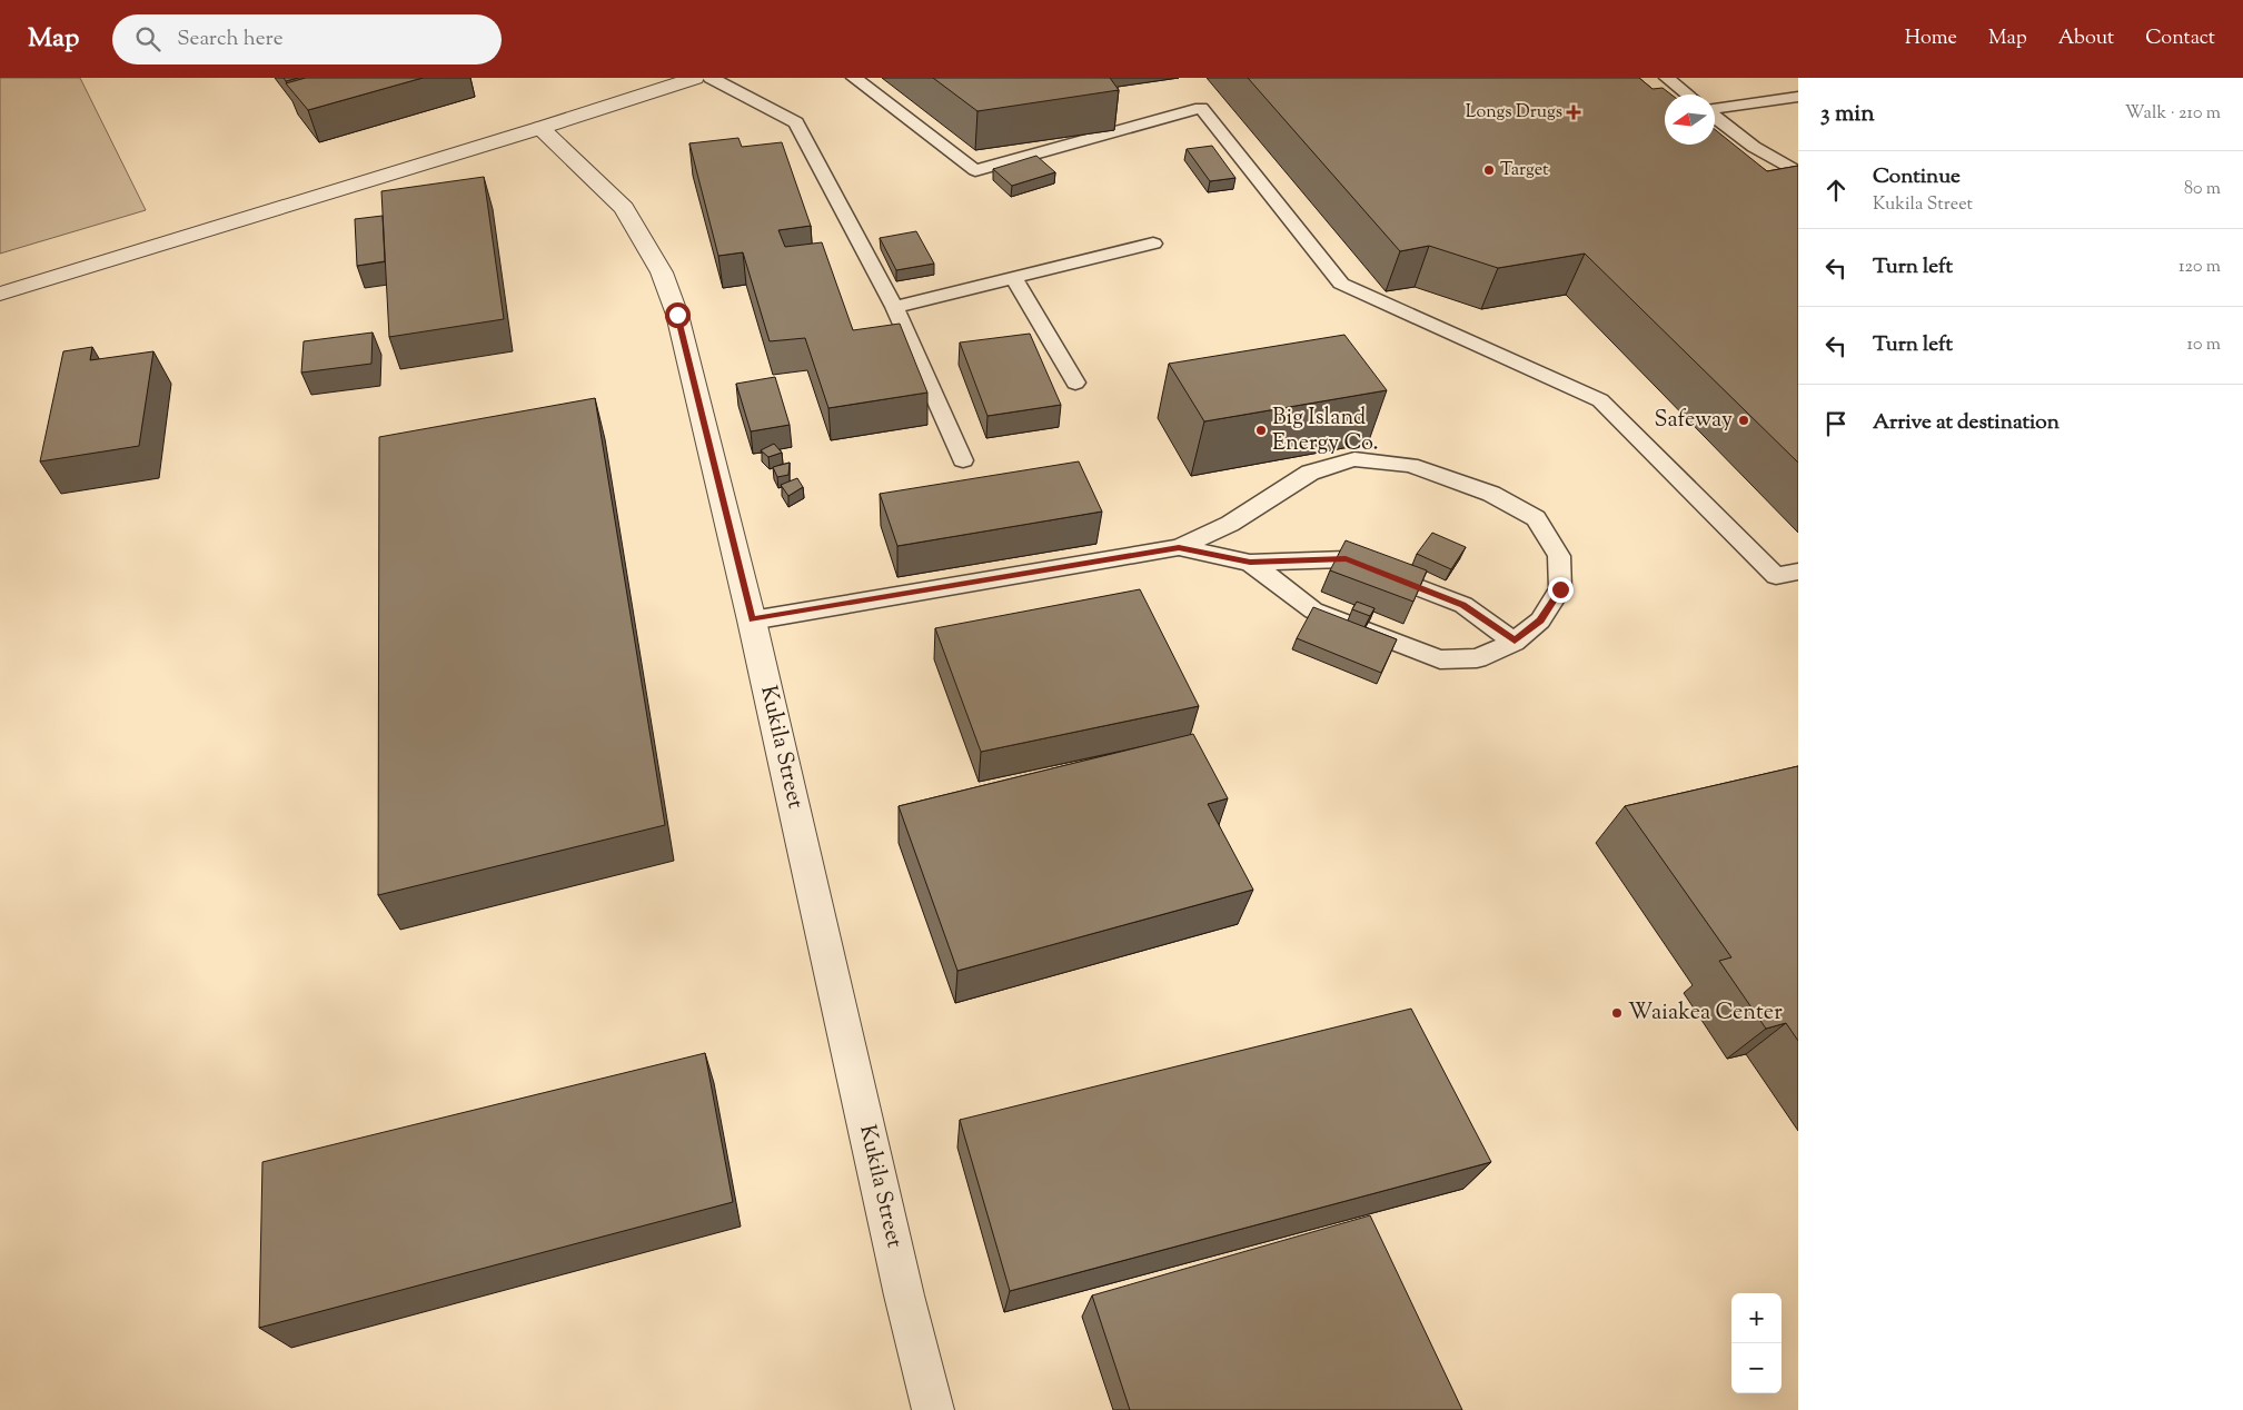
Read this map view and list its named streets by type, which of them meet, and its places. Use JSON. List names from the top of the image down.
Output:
{
  "streets": {
    "street": ["Kukila Street"]
  },
  "places": {
    "health": ["Longs Drugs"],
    "other": [
      "Target",
      "Safeway",
      "Big Island Energy Co.",
      "Waiakea Center"
    ]
  },
  "north": "left",
  "page": {
    "header": "Map",
    "search": "Search here",
    "nav": [
      "Home",
      "Map",
      "About",
      "Contact"
    ],
    "heading": ["3 min", "Walk · 210 m"],
    "list": [
      ["Continue", "Kukila Street", "80 m"],
      ["Turn left", "120 m"],
      ["Turn left", "10 m"],
      "Arrive at destination"
    ],
    "map_buttons": ["+", "−"]
  }
}
